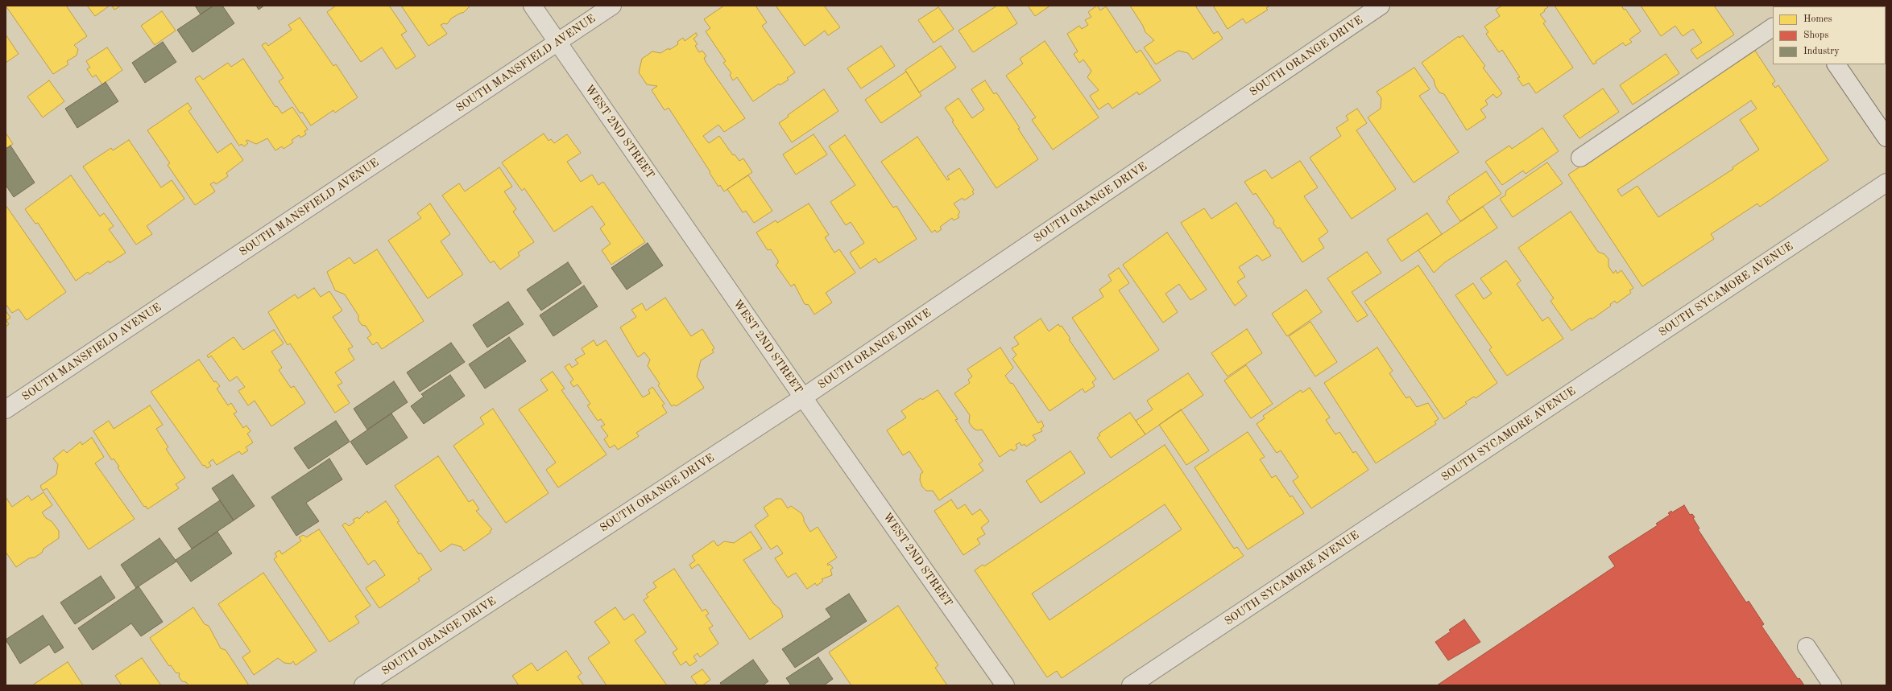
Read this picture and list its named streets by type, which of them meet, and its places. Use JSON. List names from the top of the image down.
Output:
{
  "streets": {
    "street": [
      "SOUTH ORANGE DRIVE",
      "SOUTH MANSFIELD AVENUE",
      "WEST 2ND STREET",
      "SOUTH SYCAMORE AVENUE"
    ]
  },
  "crossings": [
    ["SOUTH ORANGE DRIVE", "WEST 2ND STREET"],
    ["SOUTH MANSFIELD AVENUE", "WEST 2ND STREET"]
  ],
  "legend": ["Homes", "Shops", "Industry"]
}
